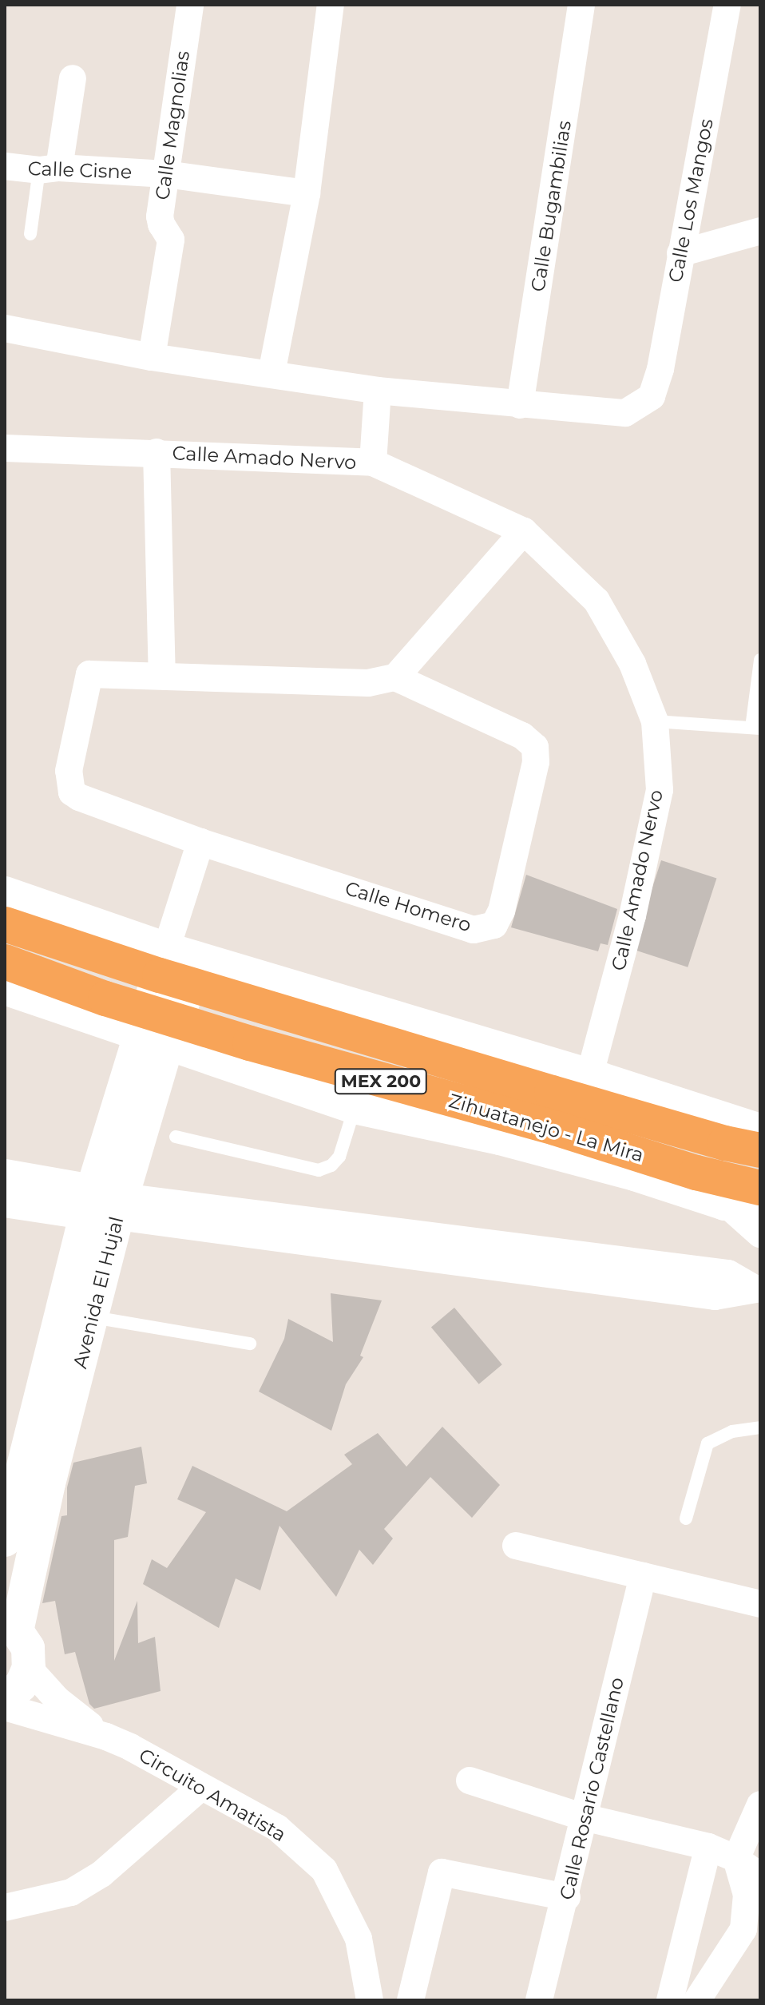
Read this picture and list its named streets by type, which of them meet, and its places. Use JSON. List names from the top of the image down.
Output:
{
  "streets": {
    "highway": ["MEX 200", "Zihuatanejo - La Mira"],
    "street": [
      "Calle Magnolias",
      "Calle Cisne",
      "Calle Los Mangos",
      "Calle Bugambilias",
      "Calle Amado Nervo",
      "Calle Homero",
      "Avenida El Hujal",
      "Calle Rosario Castellano",
      "Circuito Amatista"
    ]
  },
  "crossings": [
    ["Calle Magnolias", "Calle Cisne"],
    ["Calle Los Mangos", "Calle Bugambilias"],
    ["Zihuatanejo - La Mira", "Avenida El Hujal"]
  ]
}
